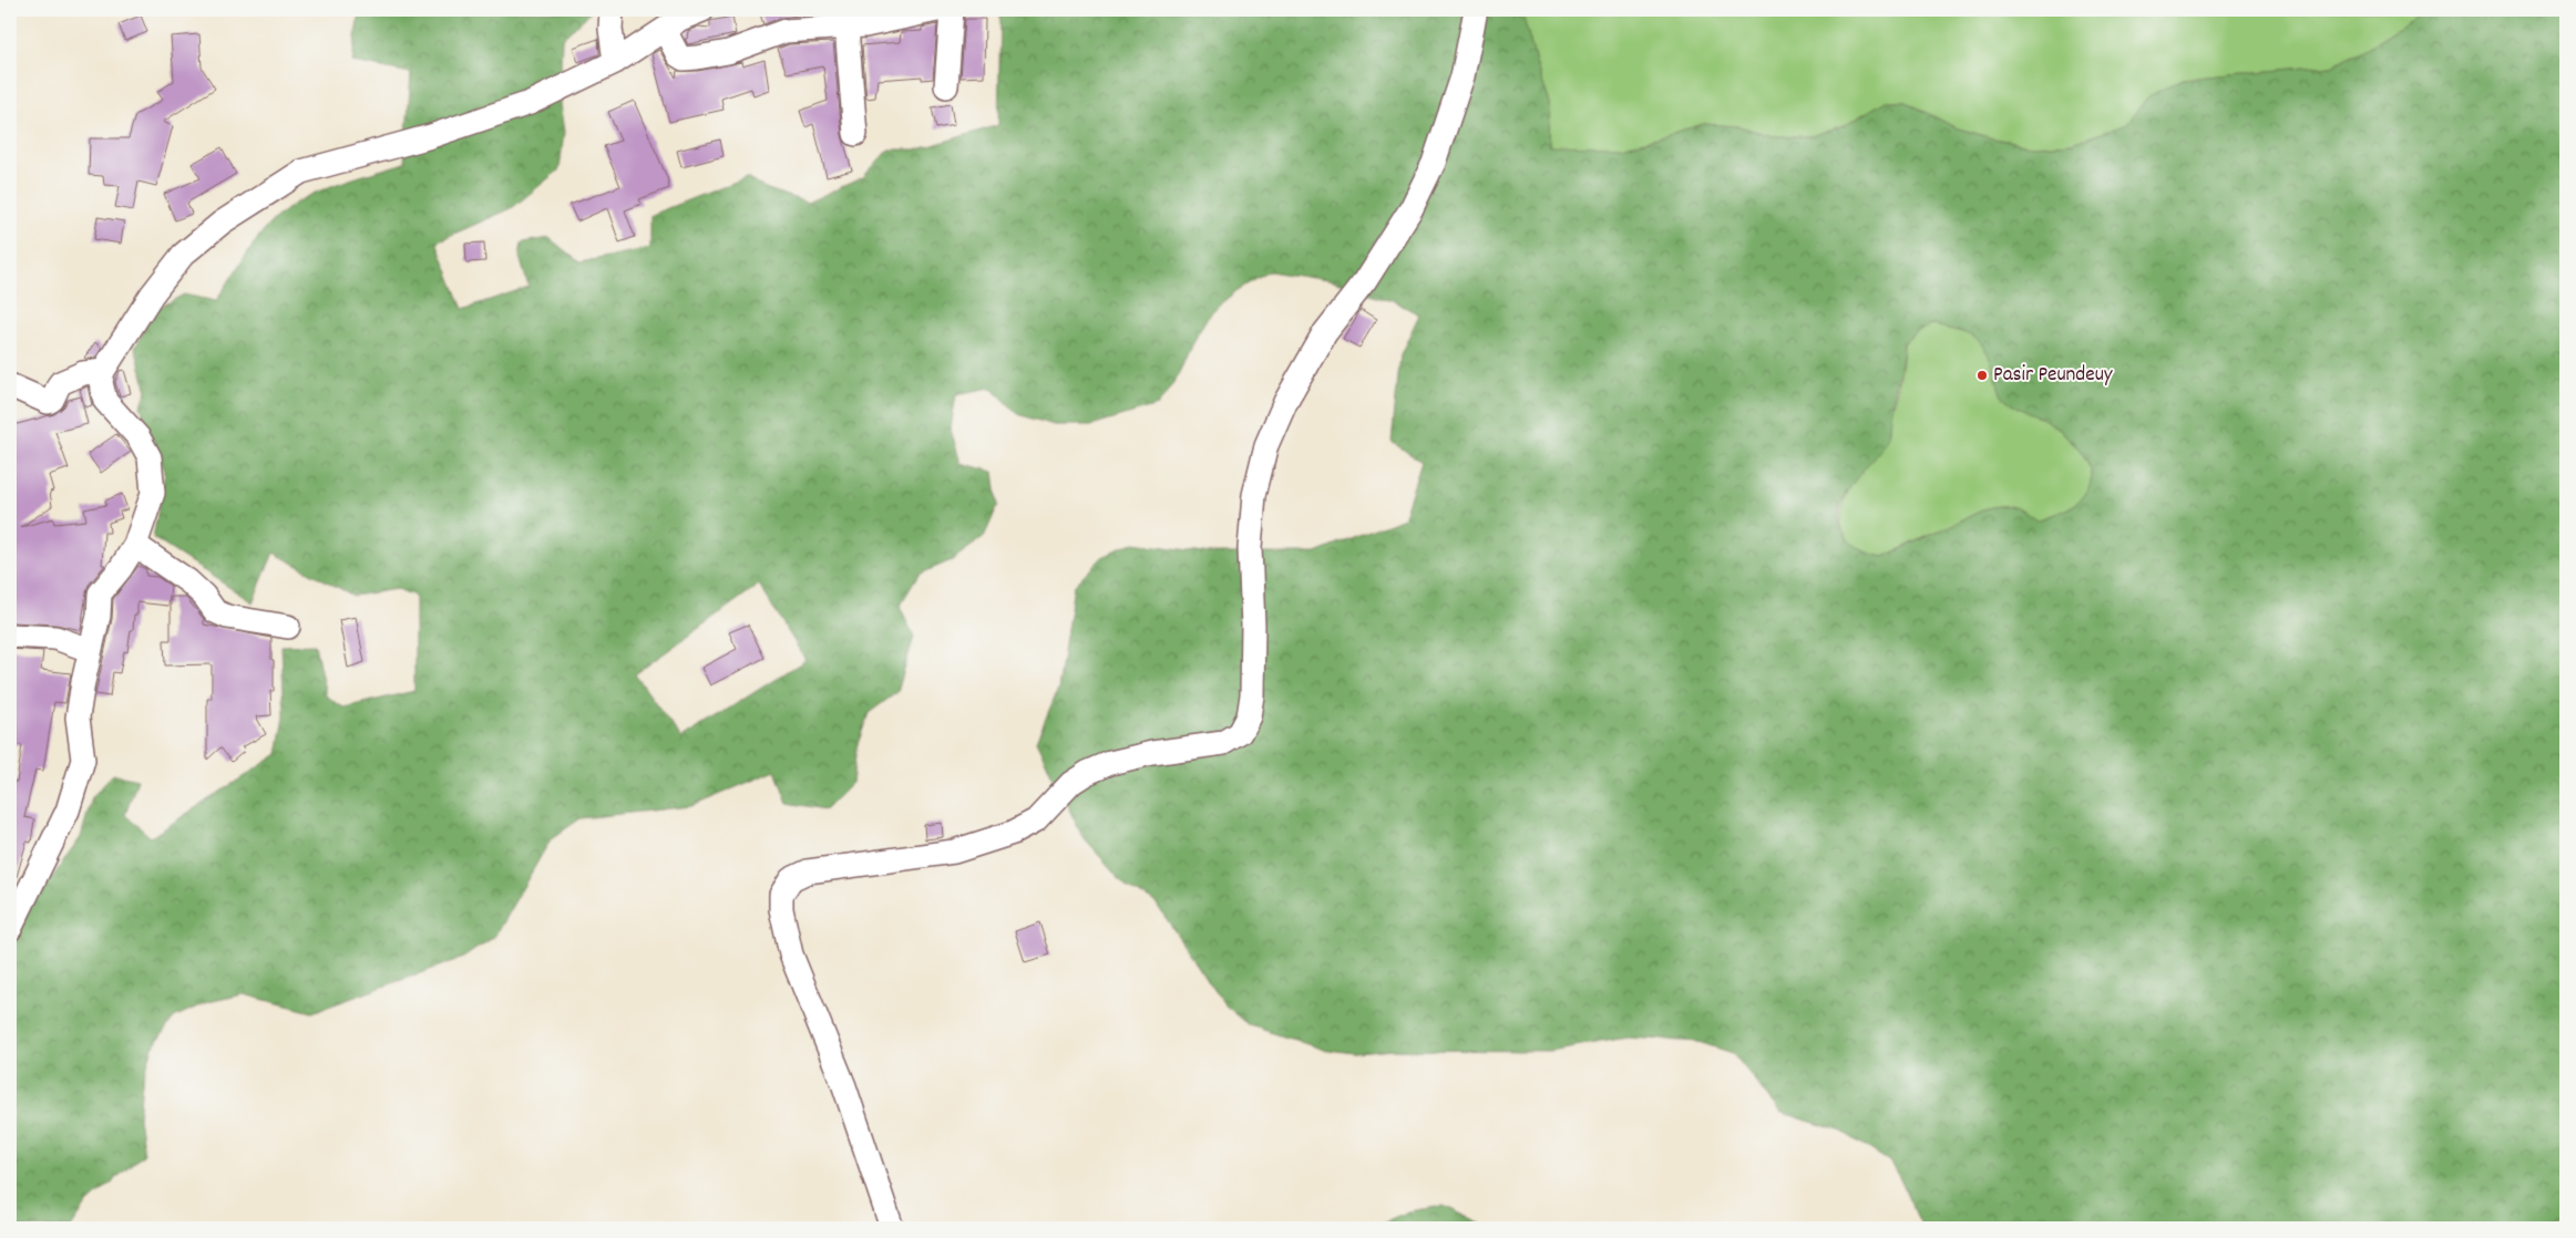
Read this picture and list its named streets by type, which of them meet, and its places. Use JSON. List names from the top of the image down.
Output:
{
  "places": ["Pasir Peundeuy"]
}
